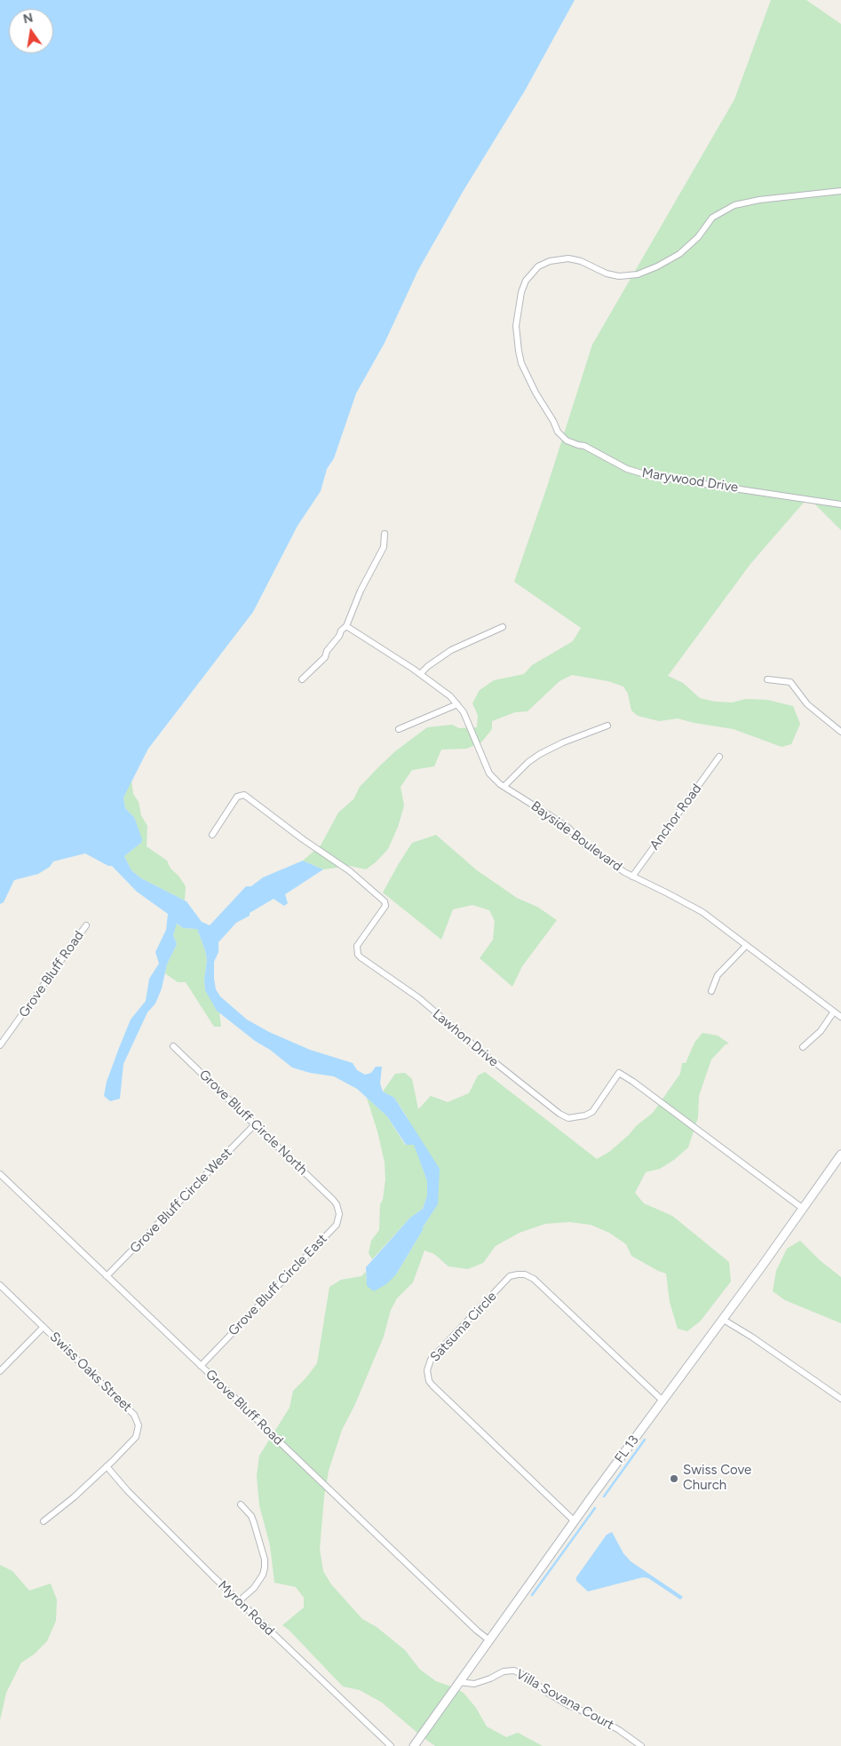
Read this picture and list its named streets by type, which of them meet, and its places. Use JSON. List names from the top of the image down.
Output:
{
  "streets": {
    "main road": ["FL 13"],
    "street": [
      "Marywood Drive",
      "Anchor Road",
      "Bayside Boulevard",
      "Grove Bluff Road",
      "Lawhon Drive",
      "Grove Bluff Circle North",
      "Grove Bluff Circle West",
      "Grove Bluff Circle East",
      "Satsuma Circle",
      "Swiss Oaks Street",
      "Myron Road",
      "Villa Sovana Court"
    ]
  },
  "crossings": [
    ["Anchor Road", "Bayside Boulevard"],
    ["Grove Bluff Road", "Grove Bluff Circle West"],
    ["Grove Bluff Road", "Grove Bluff Circle East"],
    ["Grove Bluff Road", "FL 13"],
    ["Lawhon Drive", "FL 13"],
    ["Grove Bluff Circle North", "Grove Bluff Circle West"],
    ["Grove Bluff Circle North", "Grove Bluff Circle East"],
    ["Satsuma Circle", "FL 13"],
    ["Swiss Oaks Street", "Myron Road"],
    ["FL 13", "Villa Sovana Court"]
  ],
  "places": ["Swiss Cove Church"],
  "north": "top"
}
